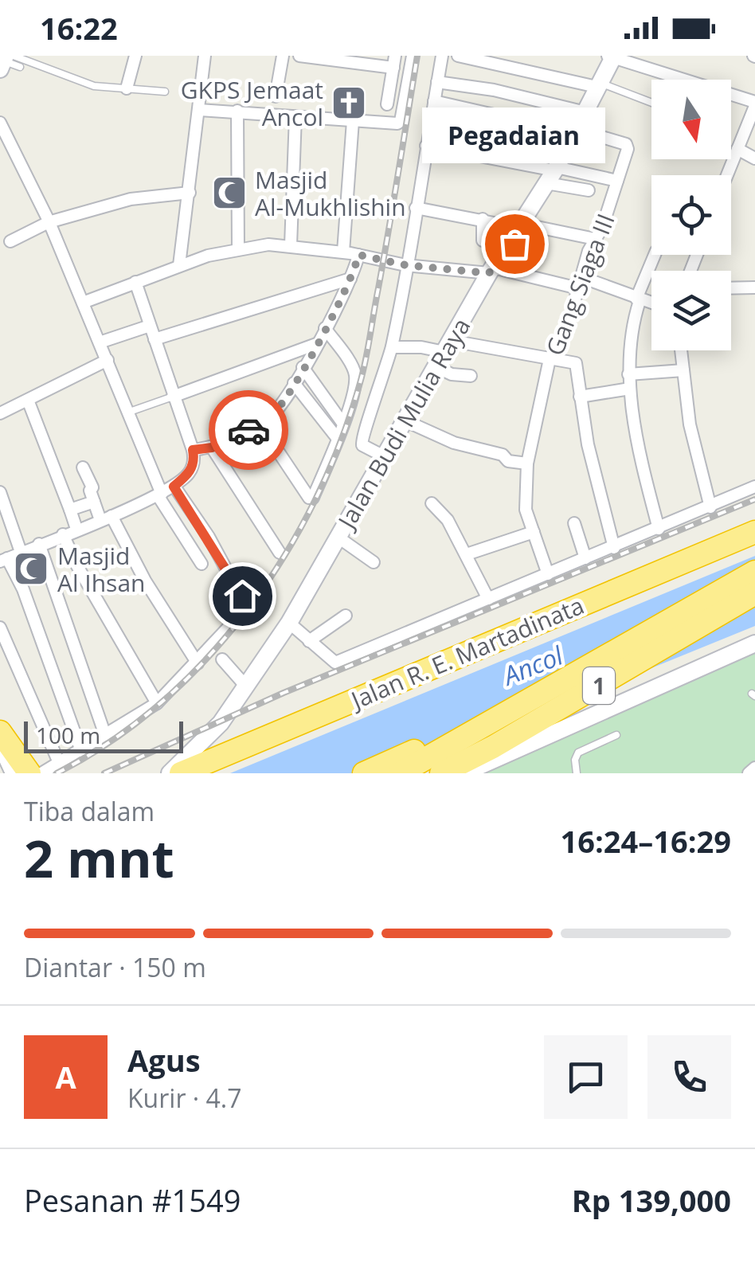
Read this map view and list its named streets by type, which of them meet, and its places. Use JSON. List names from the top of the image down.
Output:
{
  "streets": {
    "highway": ["Jalan R. E. Martadinata", "1"],
    "street": ["Gang Siaga III", "Jalan Budi Mulia Raya"]
  },
  "crossings": [
    ["Gang Siaga III", "Jalan Budi Mulia Raya"]
  ],
  "water": ["Ancol"],
  "places": {
    "church": ["GKPS Jemaat Ancol"],
    "mosque": ["Masjid Al-Mukhlishin", "Masjid Al Ihsan"],
    "other": ["Pegadaian"]
  },
  "scale_bar": "100 m",
  "north": "bottom",
  "page": {
    "status": "16:22",
    "bubble": "Pegadaian",
    "scale": "100 m",
    "heading": ["2 mnt", "Tiba dalam", "16:24–16:29"],
    "panel": [
      "Agus",
      "Kurir · 4.7",
      "Pesanan #1549",
      "Rp 139,000"
    ],
    "bar": "Diantar · 150 m",
    "round": "A"
  }
}
